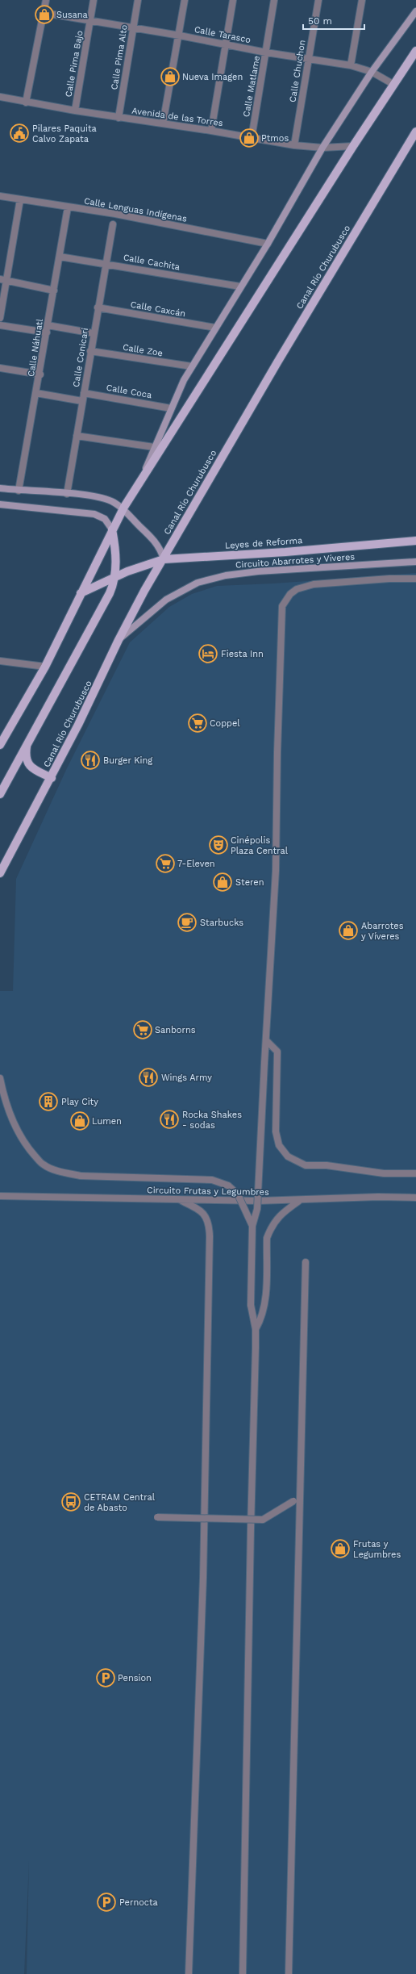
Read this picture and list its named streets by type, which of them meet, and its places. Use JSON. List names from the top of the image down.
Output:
{
  "streets": {
    "main road": ["Canal Río Churubusco", "Leyes de Reforma"],
    "street": [
      "Calle Tarasco",
      "Calle Pima Alto",
      "Calle Pima Bajo",
      "Calle Chuchon",
      "Calle Matlame",
      "Avenida de las Torres",
      "Calle Lenguas Indígenas",
      "Calle Cachita",
      "Calle Caxcán",
      "Calle Náhuatl",
      "Calle Zoe",
      "Calle Conicari",
      "Calle Coca",
      "Circuito Abarrotes y Víveres",
      "Circuito Frutas y Legumbres"
    ]
  },
  "crossings": [
    ["Calle Tarasco", "Calle Pima Alto"],
    ["Calle Tarasco", "Calle Pima Bajo"],
    ["Calle Tarasco", "Calle Chuchon"],
    ["Calle Tarasco", "Calle Matlame"],
    ["Calle Pima Alto", "Avenida de las Torres"],
    ["Calle Pima Bajo", "Avenida de las Torres"],
    ["Calle Chuchon", "Avenida de las Torres"],
    ["Calle Matlame", "Avenida de las Torres"],
    ["Calle Lenguas Indígenas", "Calle Náhuatl"],
    ["Calle Cachita", "Calle Náhuatl"],
    ["Calle Cachita", "Calle Conicari"],
    ["Canal Río Churubusco", "Leyes de Reforma"],
    ["Canal Río Churubusco", "Circuito Abarrotes y Víveres"],
    ["Calle Caxcán", "Calle Conicari"],
    ["Calle Zoe", "Calle Conicari"],
    ["Calle Conicari", "Calle Coca"]
  ],
  "places": {
    "shop": [
      "Susana",
      "Nueva Imagen",
      "Ptmos",
      "Steren",
      "Abarrotes y Víveres",
      "Lumen",
      "Frutas y Legumbres"
    ],
    "public building": ["Pilares Paquita Calvo Zapata"],
    "hotel": ["Fiesta Inn"],
    "supermarket": ["Coppel", "7-Eleven", "Sanborns"],
    "restaurant": ["Burger King", "Wings Army", "Rocka Shakes - sodas"],
    "theatre": ["Cinépolis Plaza Central"],
    "cafe": ["Starbucks"],
    "building": ["Play City"],
    "bus stop": ["CETRAM Central de Abasto"],
    "parking": ["Pension", "Pernocta"]
  },
  "scale_bar": "50 m"
}
